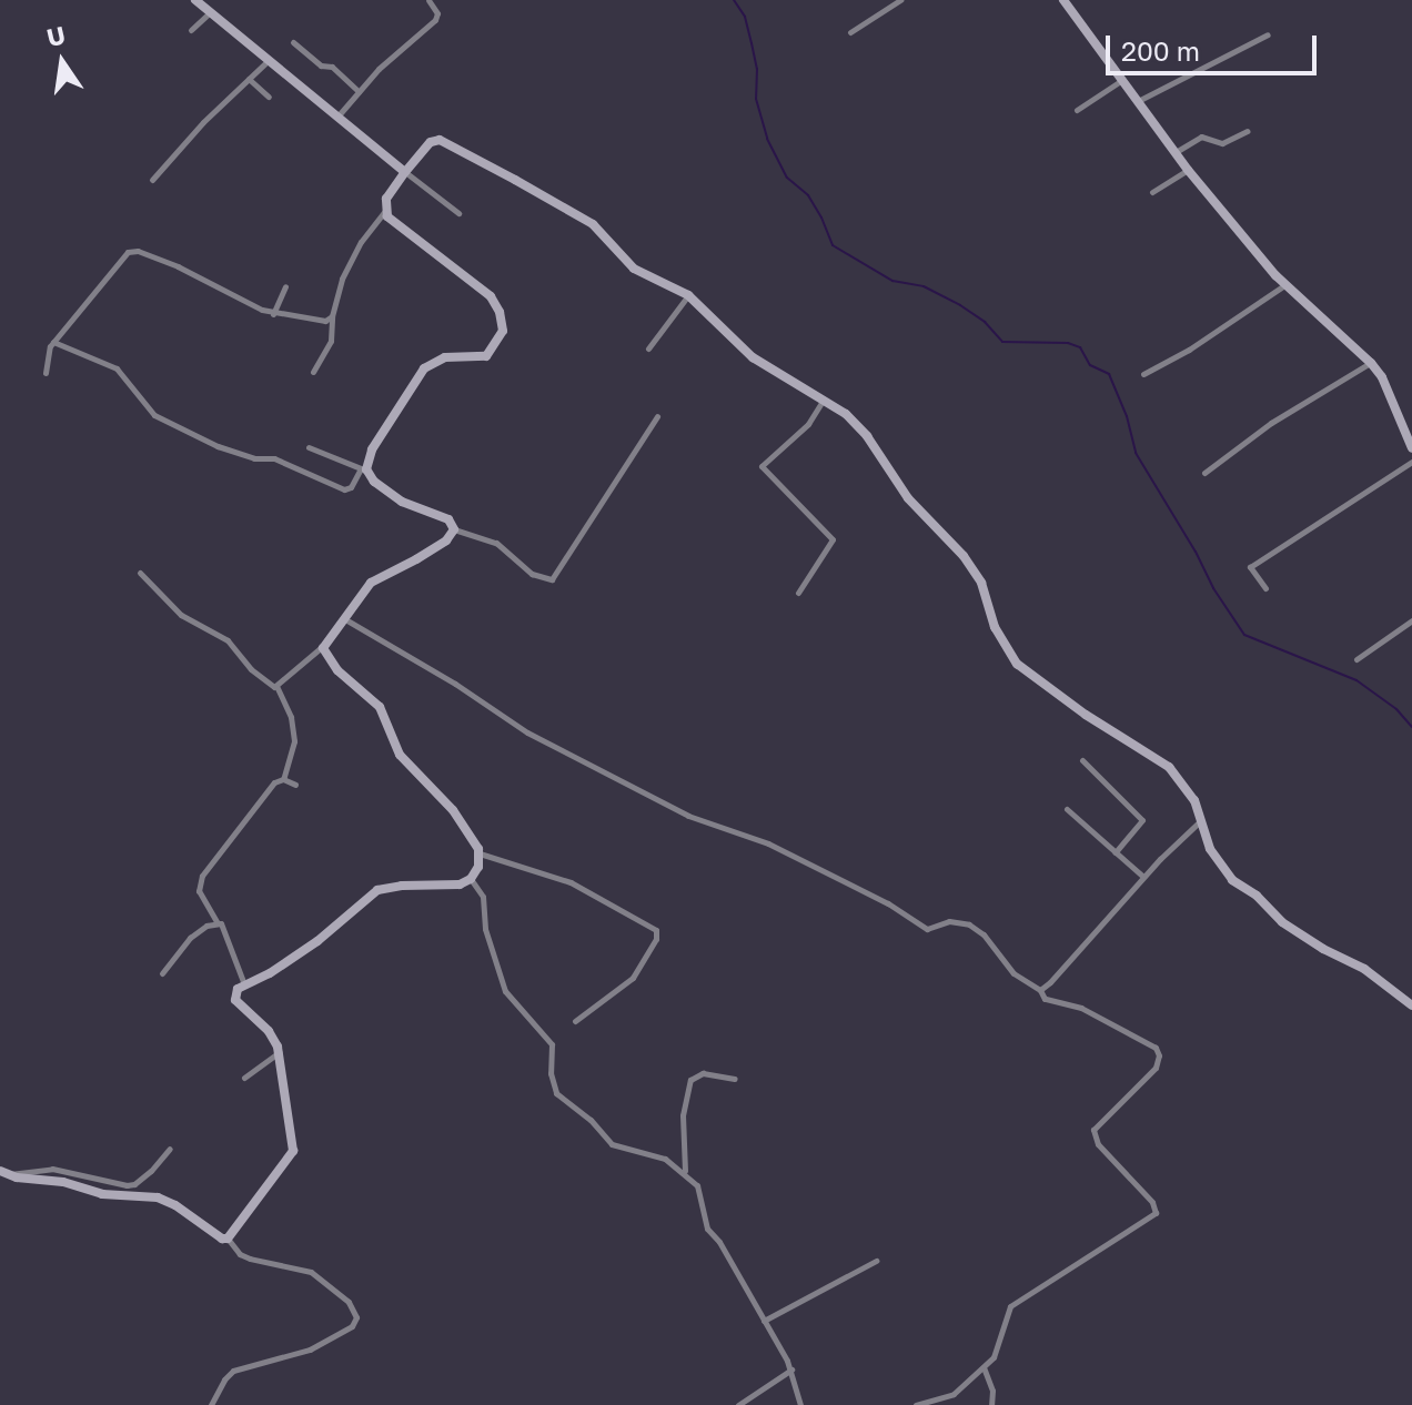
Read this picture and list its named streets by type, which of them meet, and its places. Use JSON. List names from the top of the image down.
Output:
{
  "scale_bar": "200 m",
  "north": "top"
}
